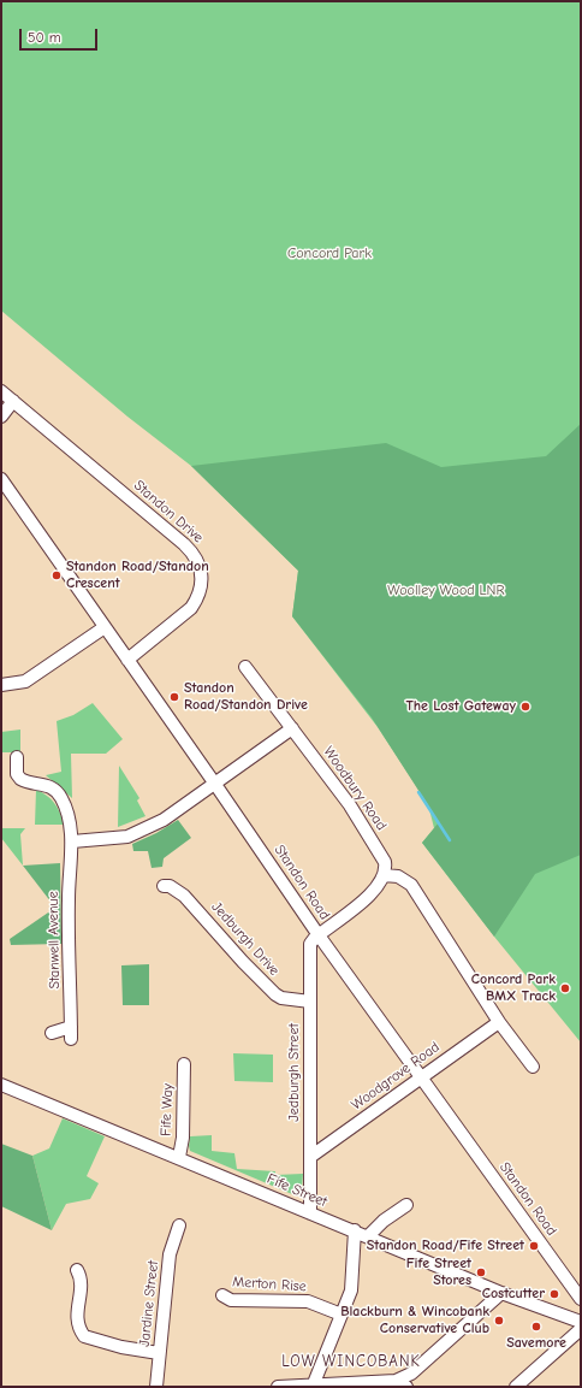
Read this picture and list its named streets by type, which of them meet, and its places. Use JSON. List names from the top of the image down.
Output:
{
  "streets": {
    "street": [
      "Standon Drive",
      "Woodbury Road",
      "Standon Road",
      "Jedburgh Drive",
      "Stanwell Avenue",
      "Jedburgh Street",
      "Woodgrove Road",
      "Fife Way",
      "Fife Street",
      "Merton Rise",
      "Jardine Street"
    ]
  },
  "crossings": [
    ["Standon Drive", "Standon Road"],
    ["Standon Road", "Jedburgh Street"],
    ["Standon Road", "Woodgrove Road"],
    ["Jedburgh Drive", "Jedburgh Street"],
    ["Jedburgh Street", "Woodgrove Road"],
    ["Jedburgh Street", "Fife Street"],
    ["Fife Way", "Fife Street"]
  ],
  "districts": ["LOW WINCOBANK"],
  "parks": ["Concord Park", "Woolley Wood LNR"],
  "places": [
    "Standon Road/Standon Crescent",
    "Standon Road/Standon Drive",
    "The Lost Gateway",
    "Concord Park BMX Track",
    "Standon Road/Fife Street",
    "Fife Street Stores",
    "Costcutter",
    "Blackburn & Wincobank Conservative Club",
    "Savemore"
  ],
  "scale_bar": "50 m"
}
